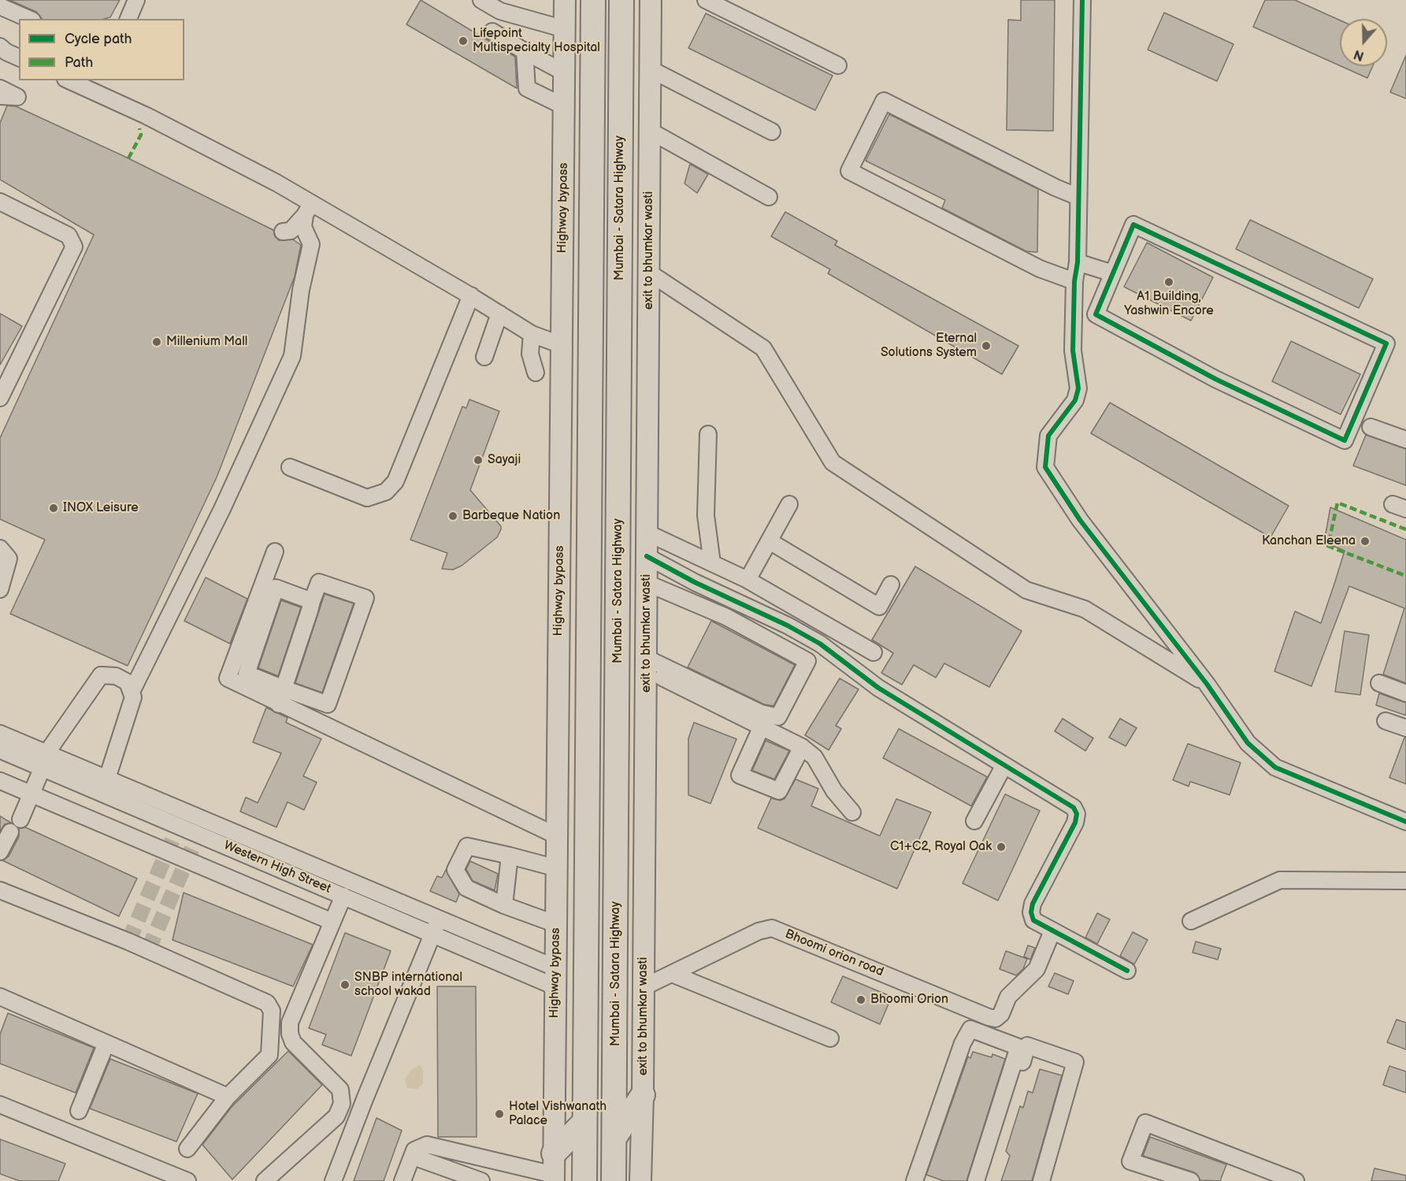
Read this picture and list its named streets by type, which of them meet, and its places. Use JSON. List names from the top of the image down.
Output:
{
  "streets": {
    "highway": ["Mumbai - Satara Highway"],
    "main road": ["Highway bypass", "exit to bhumkar wasti"],
    "street": ["Western High Street", "Bhoomi orion road"]
  },
  "crossings": [
    ["Highway bypass", "Western High Street"],
    ["exit to bhumkar wasti", "Bhoomi orion road"]
  ],
  "places": [
    "Lifepoint Multispecialty Hospital",
    "A1 Building, Yashwin Encore",
    "Millenium Mall",
    "Eternal Solutions System",
    "Sayaji",
    "INOX Leisure",
    "Barbeque Nation",
    "Kanchan Eleena",
    "C1+C2, Royal Oak",
    "SNBP international school wakad",
    "Bhoomi Orion",
    "Hotel Vishwanath Palace"
  ],
  "legend": ["Cycle path", "Path"],
  "north": "bottom"
}
